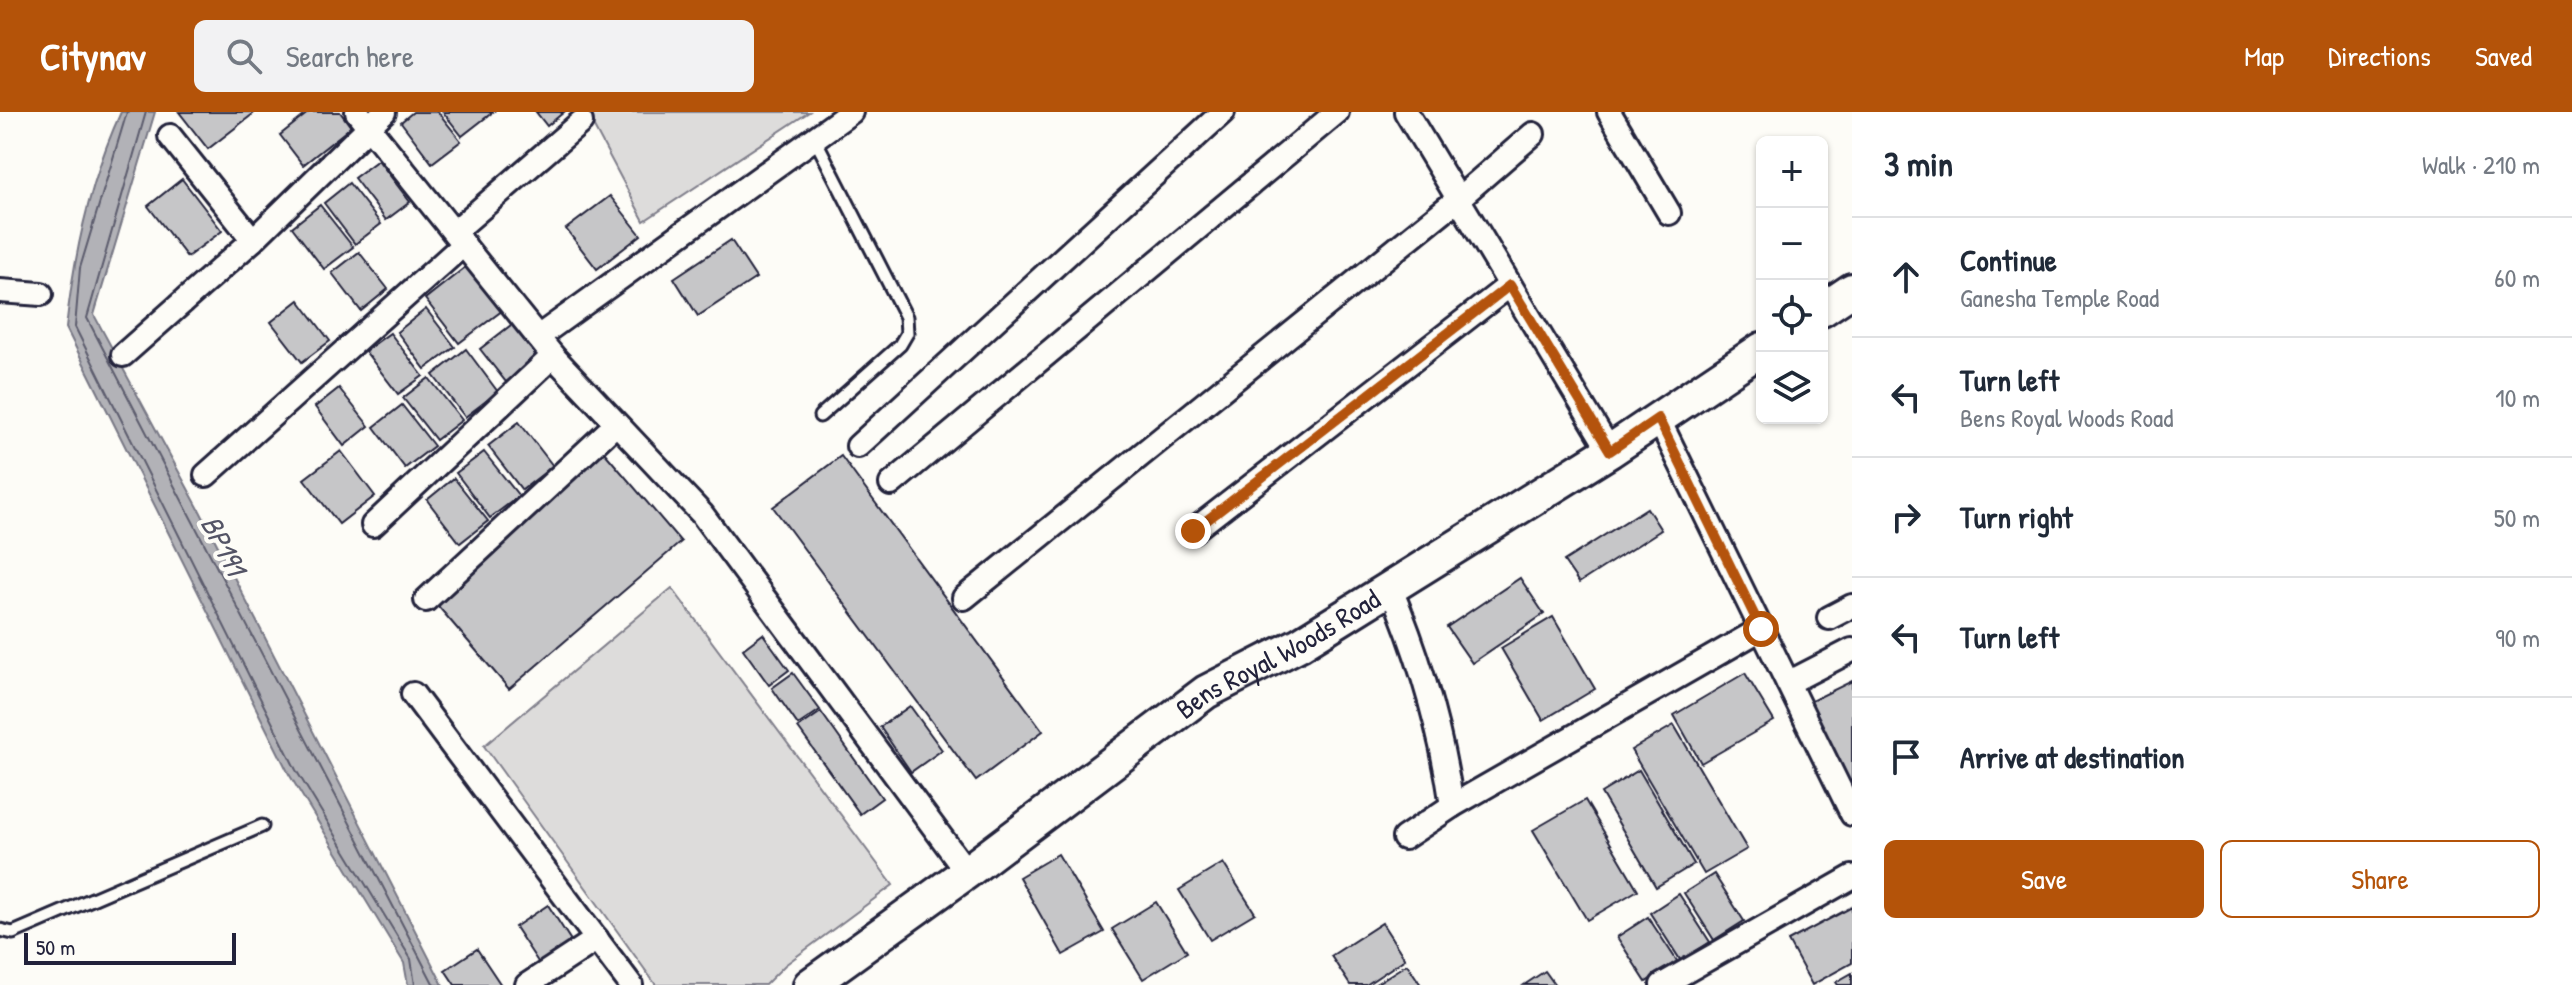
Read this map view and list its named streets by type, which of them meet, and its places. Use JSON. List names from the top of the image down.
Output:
{
  "streets": {
    "street": ["Bens Royal Woods Road"]
  },
  "water": ["BP191"],
  "scale_bar": "50 m",
  "page": {
    "header": "Citynav",
    "search": "Search here",
    "nav": ["Map", "Directions", "Saved"],
    "heading": ["3 min", "Walk · 210 m"],
    "map_buttons": ["+", "−"],
    "list": [
      ["Continue", "Ganesha Temple Road", "60 m"],
      ["Turn left", "Bens Royal Woods Road", "10 m"],
      ["Turn right", "50 m"],
      ["Turn left", "90 m"],
      "Arrive at destination"
    ],
    "buttons": ["Save", "Share"],
    "scale": "50 m"
  }
}
